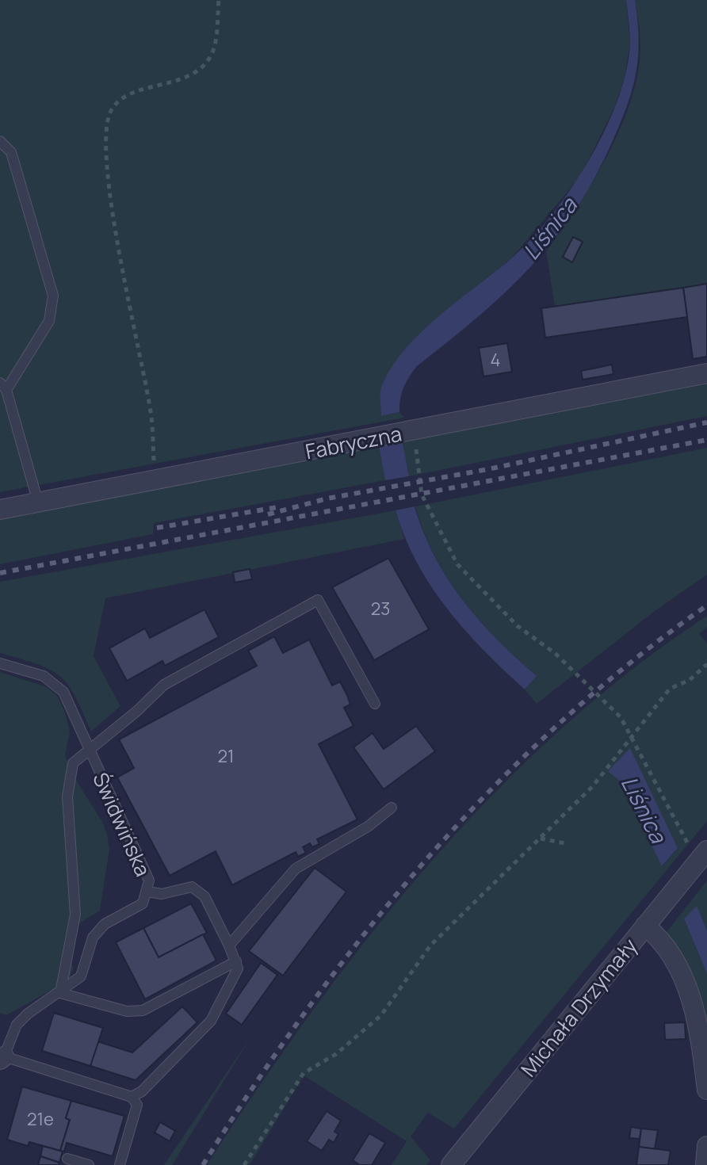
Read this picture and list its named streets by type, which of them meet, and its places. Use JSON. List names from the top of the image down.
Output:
{
  "streets": {
    "street": ["Fabryczna", "Michała Drzymały"],
    "lane": ["Świdwińska"]
  },
  "water": ["Liśnica"],
  "house_numbers": [
    "4",
    "23",
    "21",
    "21e"
  ]
}
